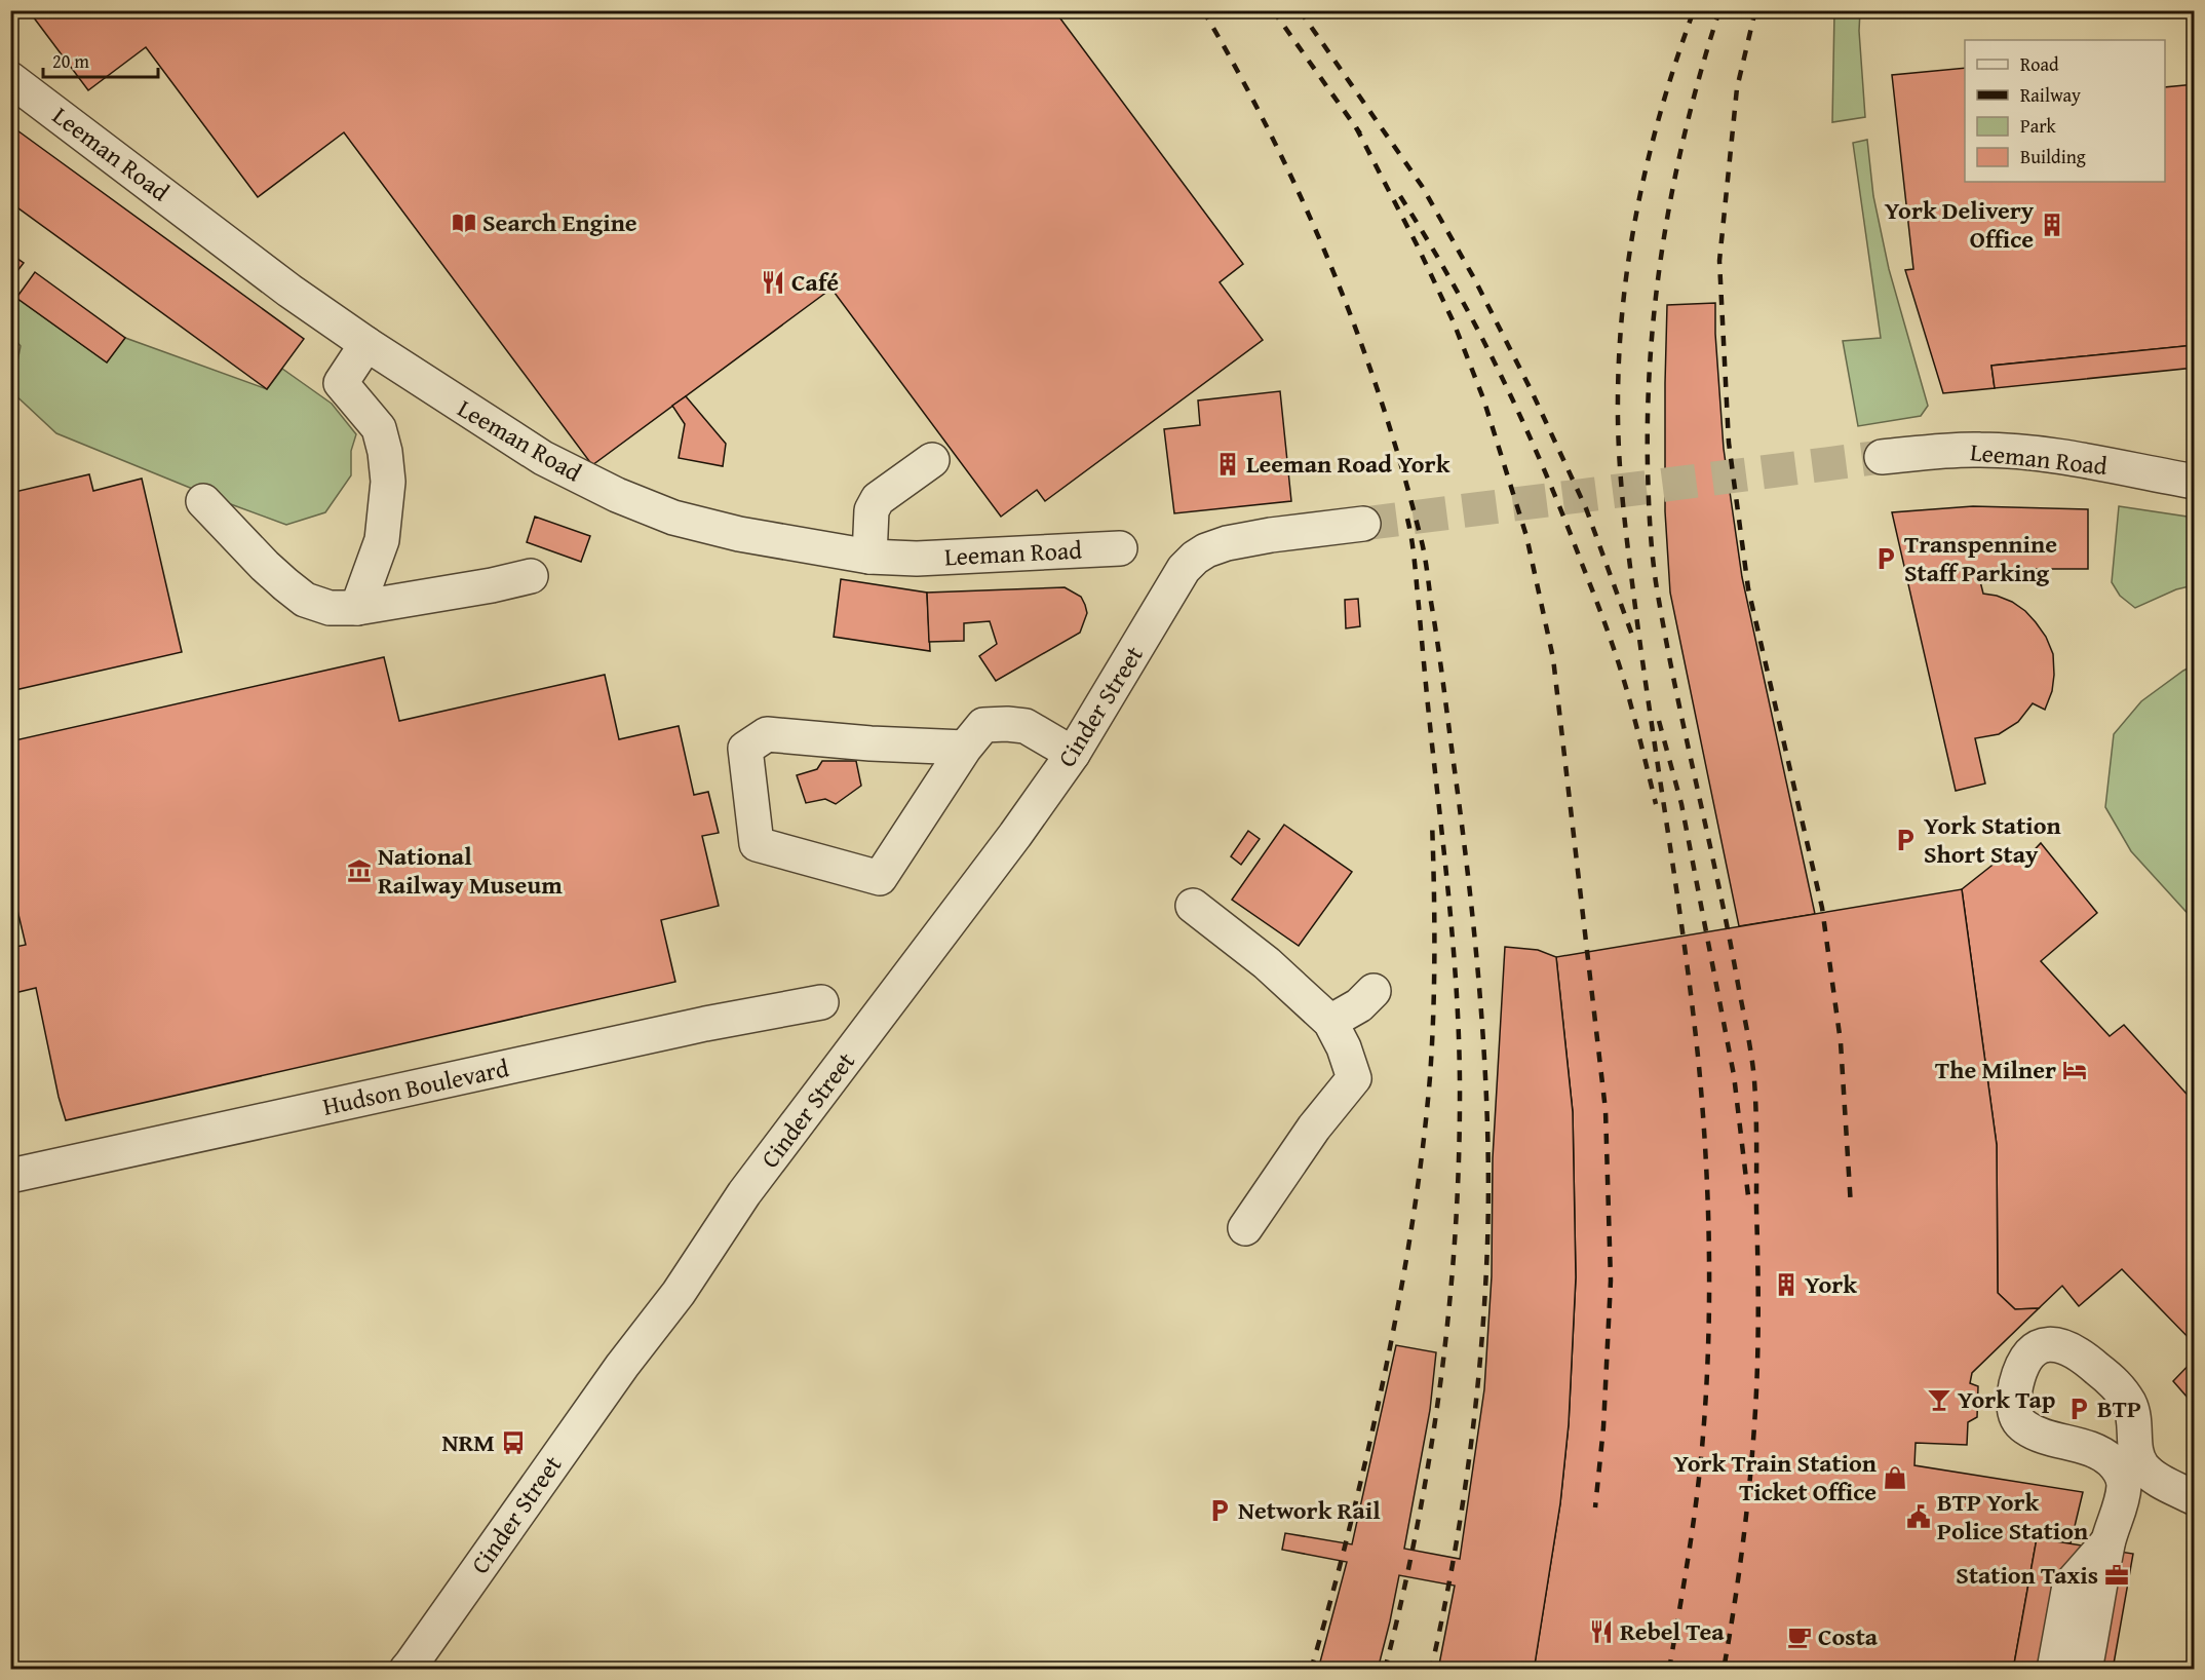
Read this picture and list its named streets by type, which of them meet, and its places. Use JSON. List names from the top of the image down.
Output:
{
  "streets": {
    "street": ["Leeman Road", "Cinder Street", "Hudson Boulevard"]
  },
  "places": {
    "library": ["Search Engine"],
    "building": ["York Delivery Office", "Leeman Road York", "York"],
    "restaurant": ["Café", "Rebel Tea"],
    "parking": [
      "Transpennine Staff Parking",
      "York Station Short Stay",
      "BTP",
      "Network Rail"
    ],
    "museum": ["National Railway Museum"],
    "hotel": ["The Milner"],
    "bar": ["York Tap"],
    "bus stop": ["NRM"],
    "shop": ["York Train Station Ticket Office"],
    "public building": ["BTP York Police Station"],
    "office": ["Station Taxis"],
    "cafe": ["Costa"]
  },
  "legend": [
    "Road",
    "Railway",
    "Park",
    "Building"
  ],
  "scale_bar": "20 m"
}
